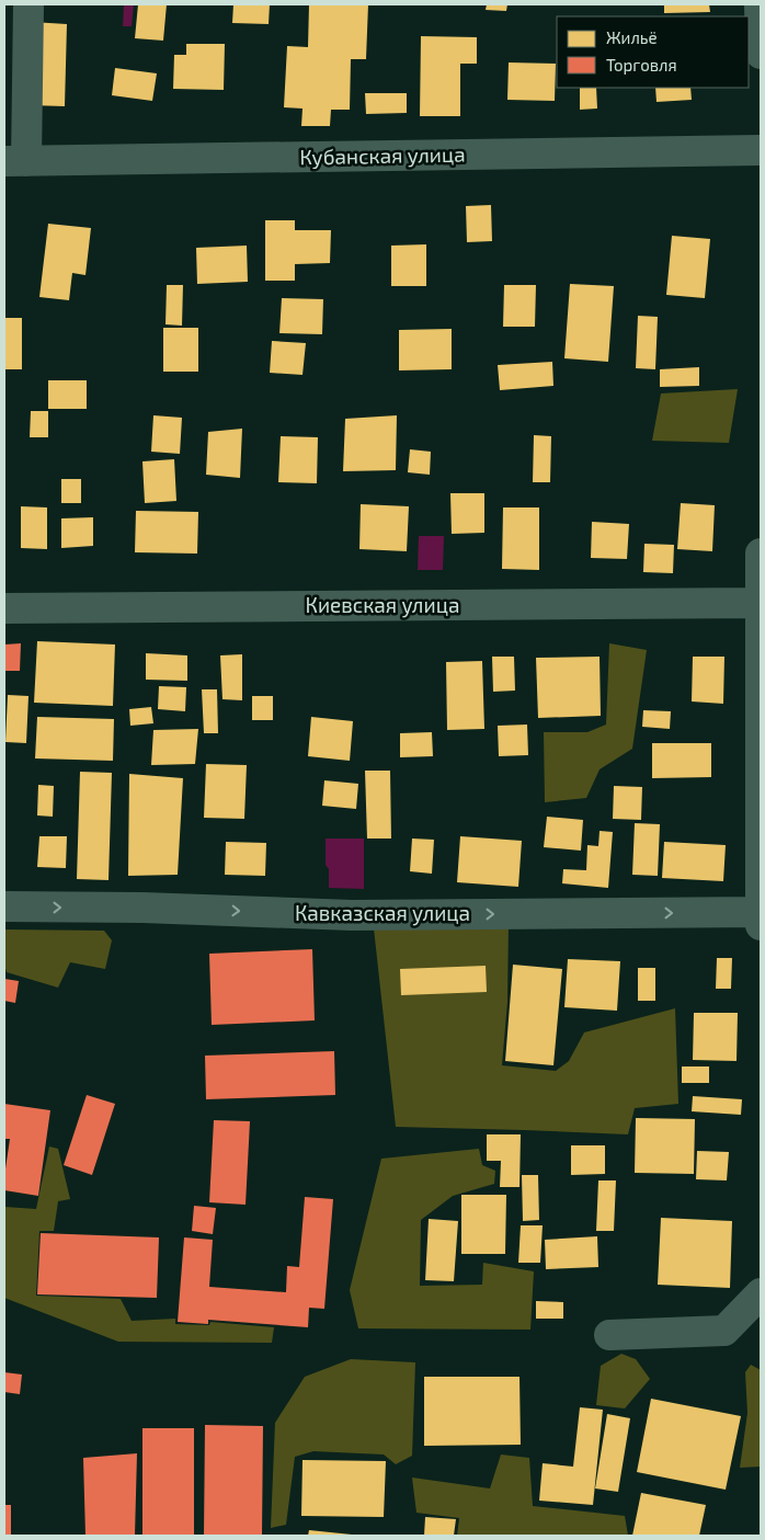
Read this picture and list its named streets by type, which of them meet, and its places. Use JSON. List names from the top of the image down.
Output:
{
  "streets": {
    "street": ["Кубанская улица", "Киевская улица", "Кавказская улица"]
  },
  "one_way": ["Кавказская улица"],
  "legend": ["Жильё", "Торговля"]
}
